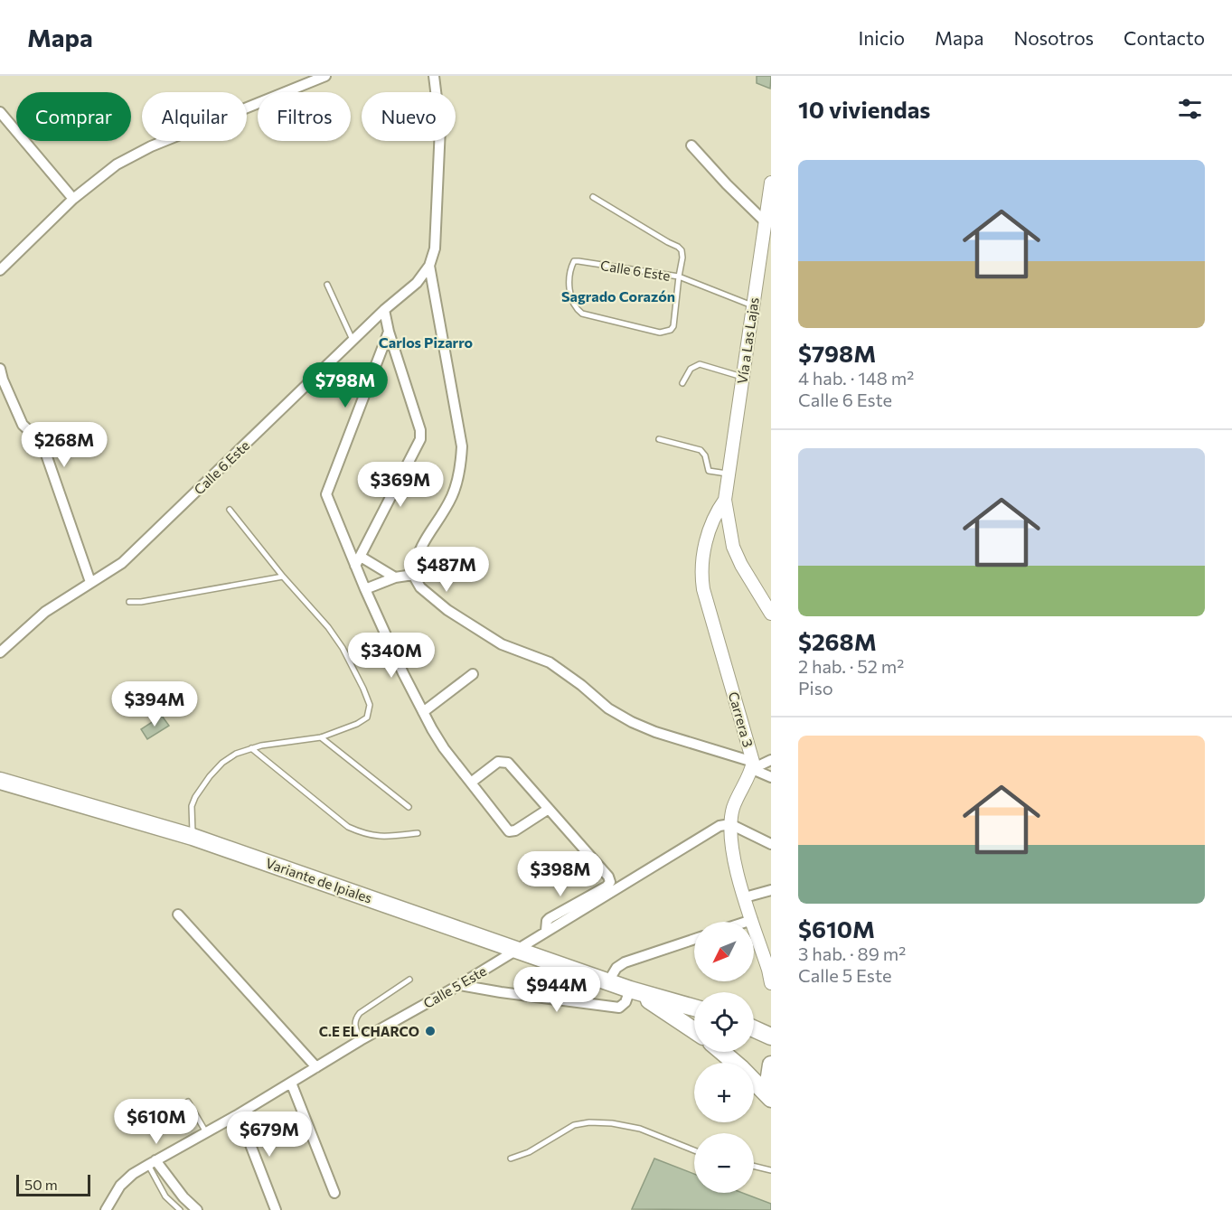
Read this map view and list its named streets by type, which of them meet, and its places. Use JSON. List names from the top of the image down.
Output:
{
  "streets": {
    "highway": ["Variante de Ipiales"],
    "street": [
      "Calle 6 Este",
      "Vía a Las Lajas",
      "Carrera 3",
      "Calle 5 Este"
    ]
  },
  "crossings": [
    ["Calle 6 Este", "Vía a Las Lajas"],
    ["Vía a Las Lajas", "Carrera 3"],
    ["Variante de Ipiales", "Calle 5 Este"]
  ],
  "districts": ["Sagrado Corazón", "Carlos Pizarro"],
  "places": ["C.E EL CHARCO"],
  "scale_bar": "50 m",
  "north": "bottom left",
  "page": {
    "header": "Mapa",
    "nav": [
      "Inicio",
      "Mapa",
      "Nosotros",
      "Contacto"
    ],
    "heading": "10 viviendas",
    "chip": [
      "Comprar",
      "Alquilar",
      "Filtros",
      "Nuevo"
    ],
    "list": [
      {
        "name": "$798M",
        "note": "4 hab. · 148 m² · Calle 6 Este"
      },
      {
        "name": "$268M",
        "note": "2 hab. · 52 m² · Piso"
      },
      {
        "name": "$610M",
        "note": "3 hab. · 89 m² · Calle 5 Este"
      }
    ],
    "price": [
      "$798M",
      "$268M",
      "$369M",
      "$487M",
      "$340M",
      "$394M",
      "$398M",
      "$944M",
      "$610M",
      "$679M"
    ],
    "map_buttons": ["+", "−"],
    "scale": "50 m"
  }
}
